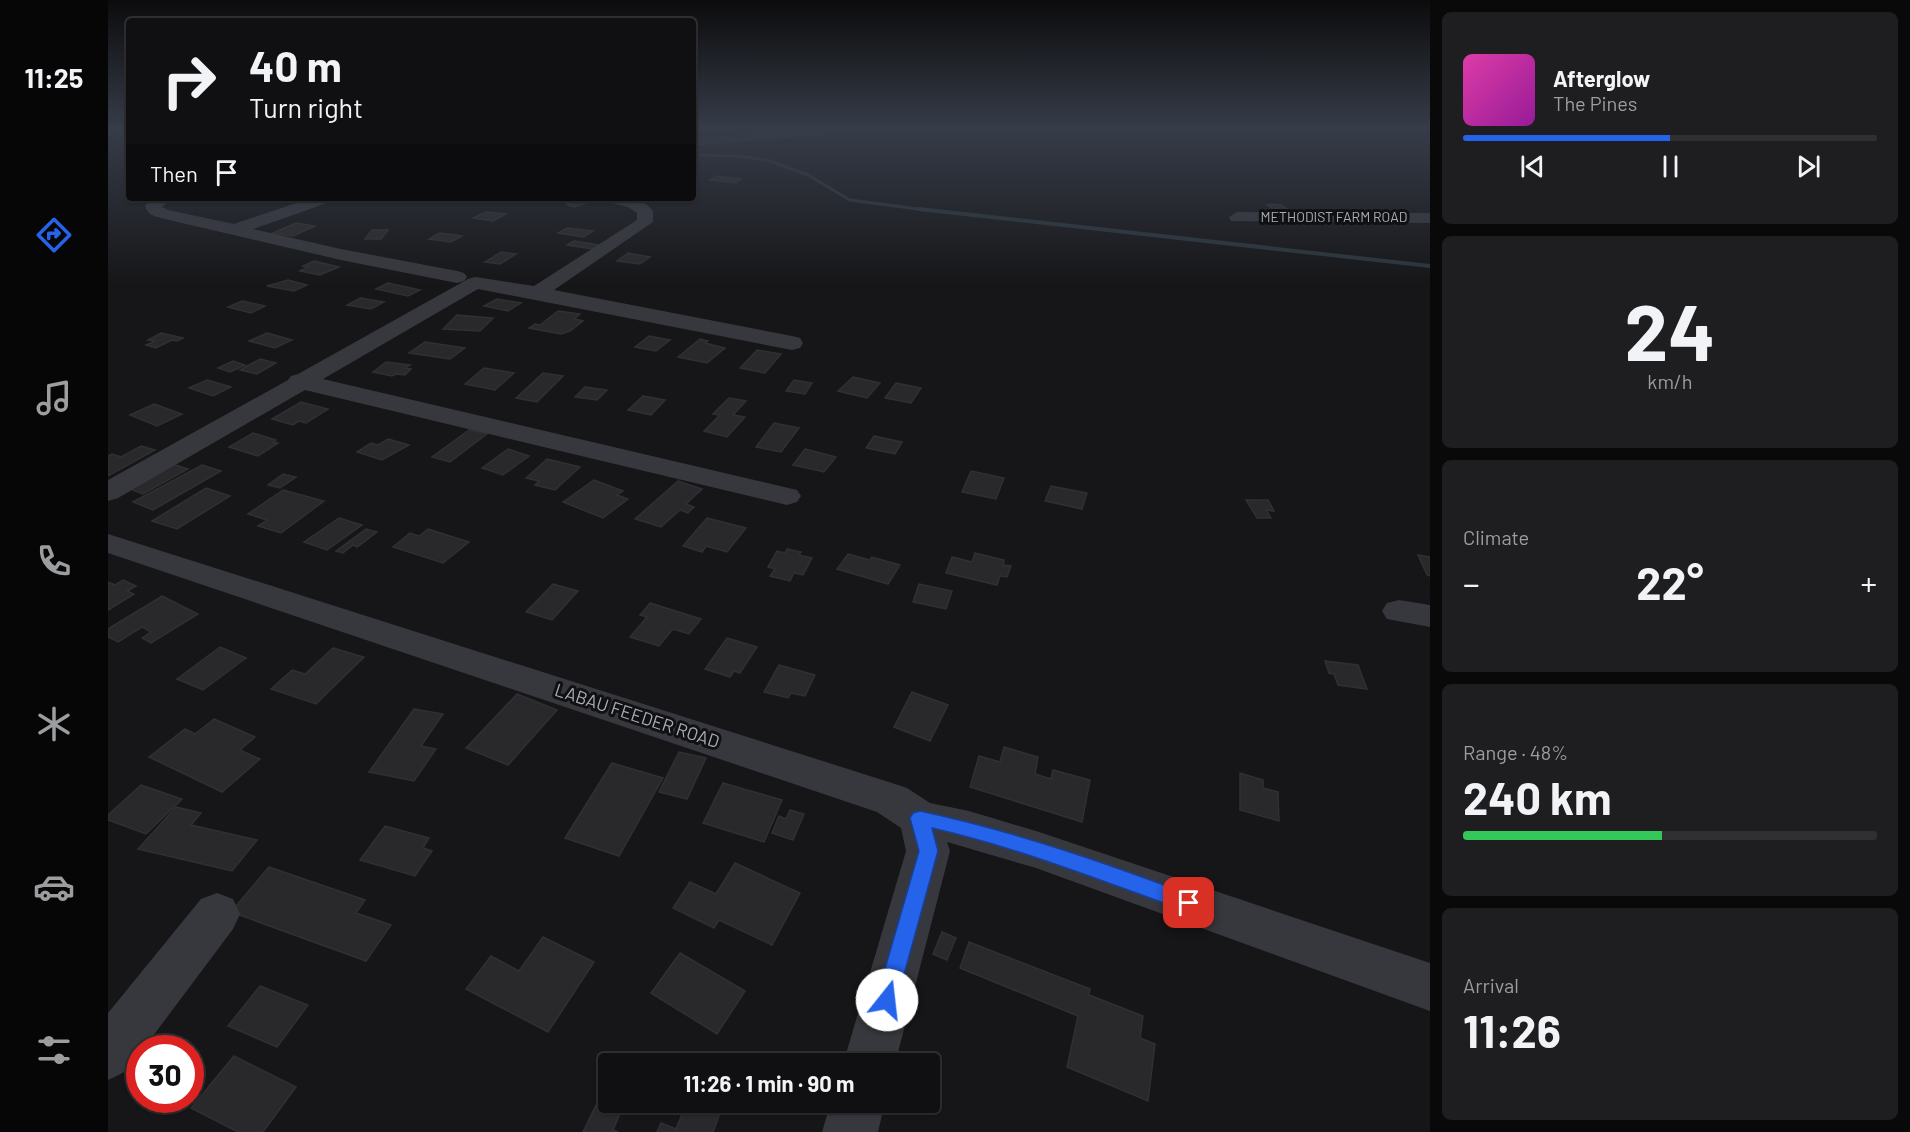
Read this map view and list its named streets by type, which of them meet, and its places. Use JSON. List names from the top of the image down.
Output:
{
  "streets": {
    "street": ["METHODIST FARM ROAD", "LABAU FEEDER ROAD"]
  },
  "page": {
    "tabs": "11:25",
    "turn": ["40 m", "Turn right"],
    "song": ["Afterglow", "The Pines"],
    "then": "Then",
    "tile": [
      ["24", "km/h"],
      "Climate",
      ["Range · 48%", "240 km"],
      ["Arrival", "11:26"]
    ],
    "heat": ["−", "22°", "+"],
    "limit": "30",
    "trip": "11:26 · 1 min · 90 m"
  }
}
